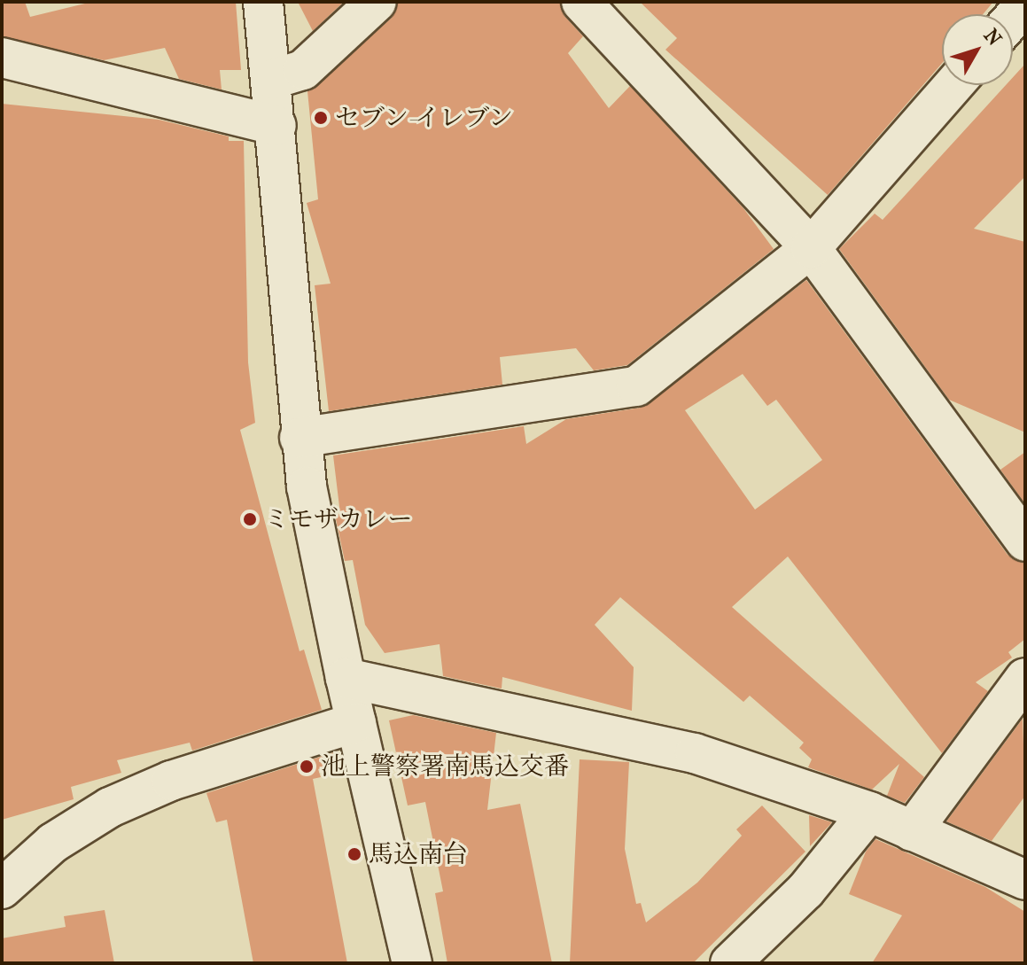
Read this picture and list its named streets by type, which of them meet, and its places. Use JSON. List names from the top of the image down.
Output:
{
  "places": [
    "セブン-イレブン",
    "ミモザカレー",
    "池上警察署南馬込交番",
    "馬込南台"
  ],
  "north": "top right"
}
